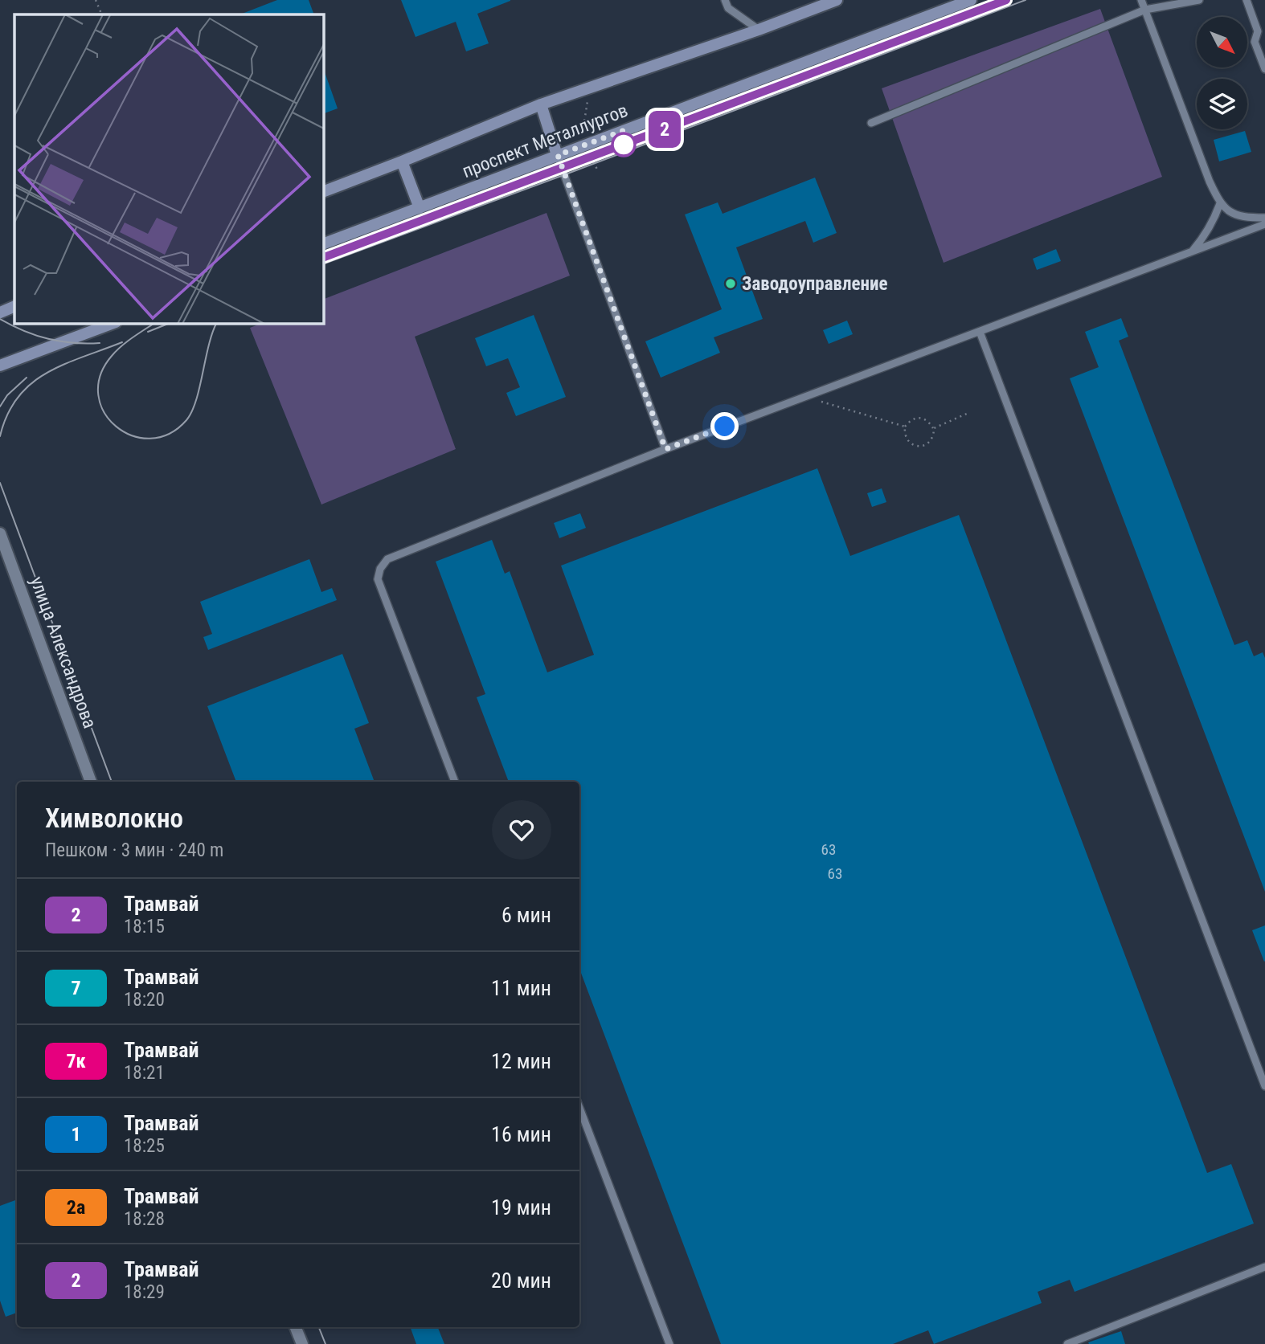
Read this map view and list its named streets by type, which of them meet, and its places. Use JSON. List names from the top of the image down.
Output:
{
  "streets": {
    "street": ["проспект Металлургов", "улица Александрова"]
  },
  "places": ["Заводоуправление"],
  "lines": ["tram line 2"],
  "house_numbers": ["63", "63"],
  "north": "bottom right",
  "page": {
    "on_map": "2",
    "heading": ["Химволокно", "Пешком · 3 мин · 240 m"],
    "list": [
      {
        "mark": "2",
        "name": "Трамвай",
        "note": "18:15",
        "value": "6 мин"
      },
      {
        "mark": "7",
        "name": "Трамвай",
        "note": "18:20",
        "value": "11 мин"
      },
      {
        "mark": "7к",
        "name": "Трамвай",
        "note": "18:21",
        "value": "12 мин"
      },
      {
        "mark": "1",
        "name": "Трамвай",
        "note": "18:25",
        "value": "16 мин"
      },
      {
        "mark": "2а",
        "name": "Трамвай",
        "note": "18:28",
        "value": "19 мин"
      },
      {
        "mark": "2",
        "name": "Трамвай",
        "note": "18:29",
        "value": "20 мин"
      }
    ]
  }
}
